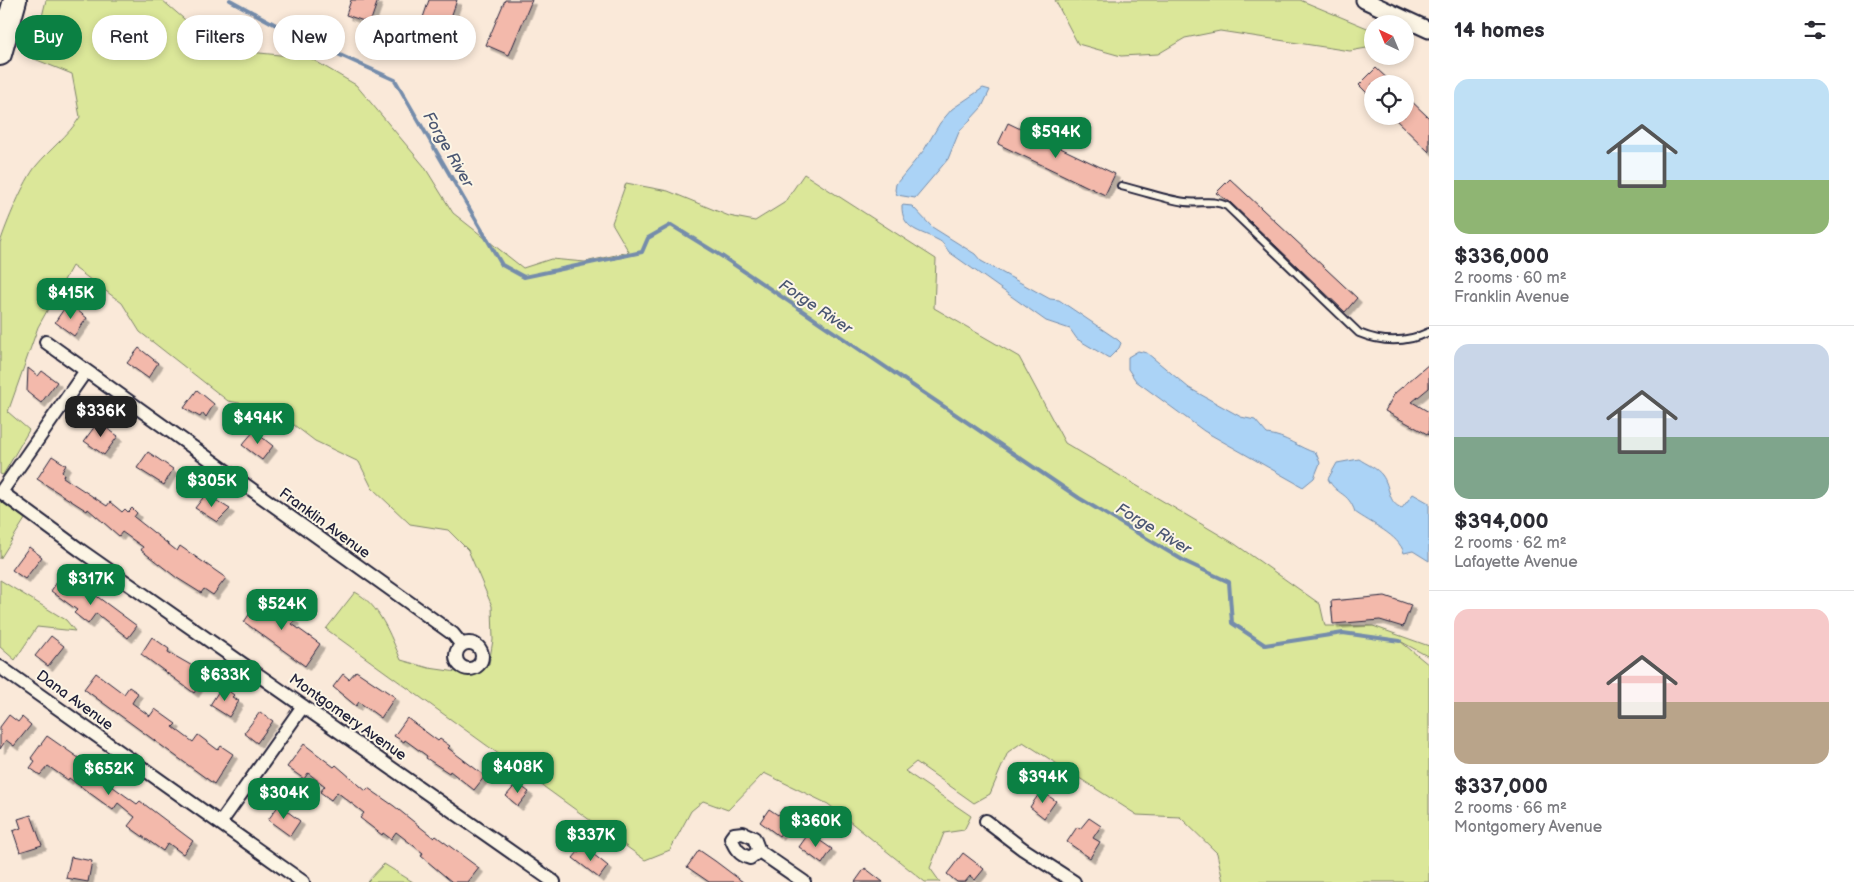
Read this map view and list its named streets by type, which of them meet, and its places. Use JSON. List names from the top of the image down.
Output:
{
  "streets": {
    "street": ["Franklin Avenue", "Dana Avenue", "Montgomery Avenue"]
  },
  "crossings": [
    ["Franklin Avenue", "Montgomery Avenue"]
  ],
  "water": ["Forge River"],
  "north": "top left",
  "page": {
    "heading": "14 homes",
    "chip": [
      "Buy",
      "Rent",
      "Filters",
      "New",
      "Apartment"
    ],
    "list": [
      {
        "name": "$336,000",
        "note": "2 rooms · 60 m² · Franklin Avenue"
      },
      {
        "name": "$394,000",
        "note": "2 rooms · 62 m² · Lafayette Avenue"
      },
      {
        "name": "$337,000",
        "note": "2 rooms · 66 m² · Montgomery Avenue"
      }
    ],
    "price": [
      "$594K",
      "$415K",
      "$336K",
      "$494K",
      "$305K",
      "$317K",
      "$524K",
      "$633K",
      "$408K",
      "$652K",
      "$394K",
      "$304K",
      "$360K",
      "$337K"
    ]
  }
}
